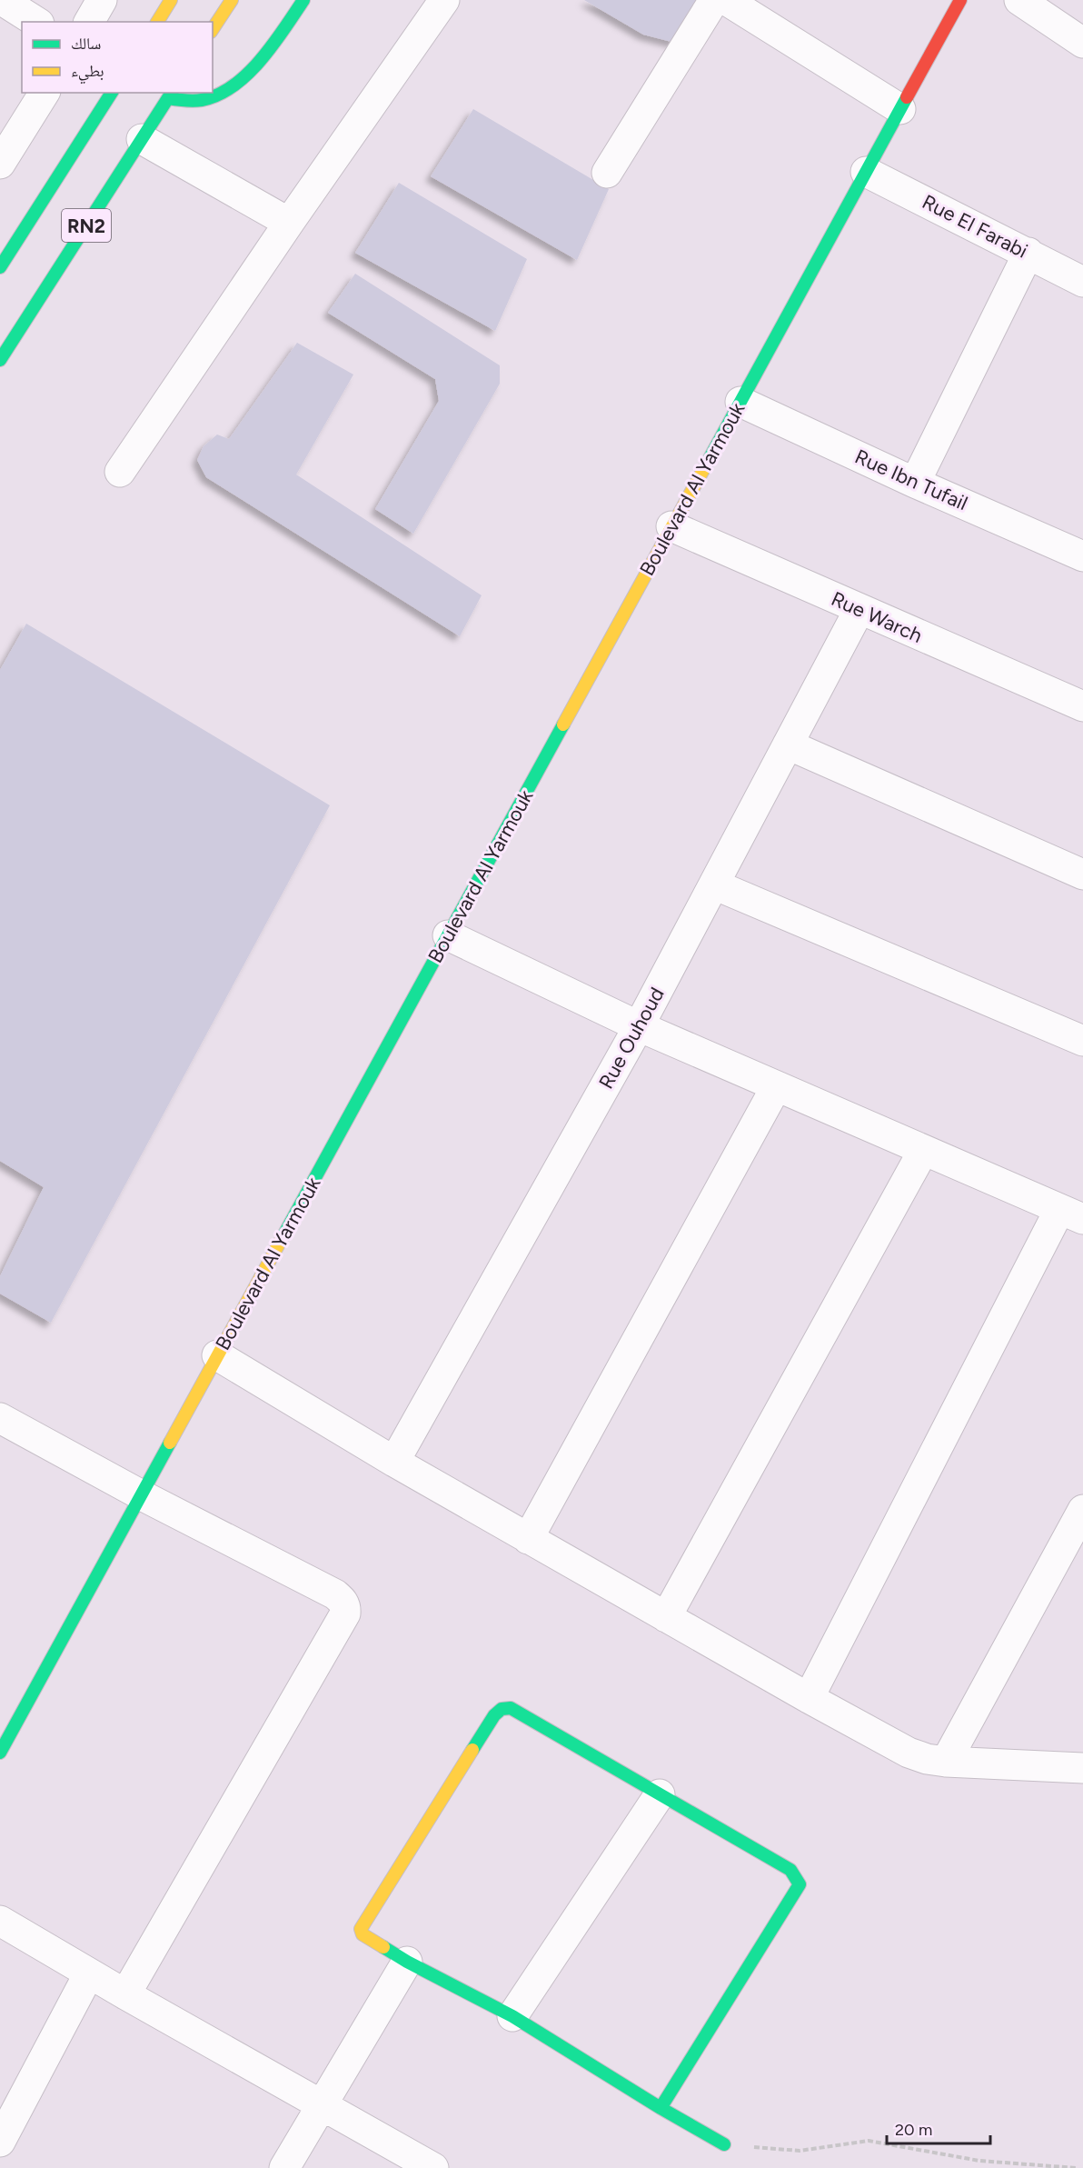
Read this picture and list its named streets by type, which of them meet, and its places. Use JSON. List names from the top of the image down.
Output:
{
  "streets": {
    "main road": ["RN2", "Boulevard Al Yarmouk"],
    "street": [
      "Rue El Farabi",
      "Rue Ibn Tufail",
      "Rue Warch",
      "Rue Ouhoud"
    ]
  },
  "crossings": [
    ["Rue El Farabi", "Boulevard Al Yarmouk"],
    ["Rue Ibn Tufail", "Boulevard Al Yarmouk"],
    ["Boulevard Al Yarmouk", "Rue Warch"],
    ["Rue Warch", "Rue Ouhoud"]
  ],
  "legend": ["سالك", "بطيء"],
  "scale_bar": "20 m"
}
